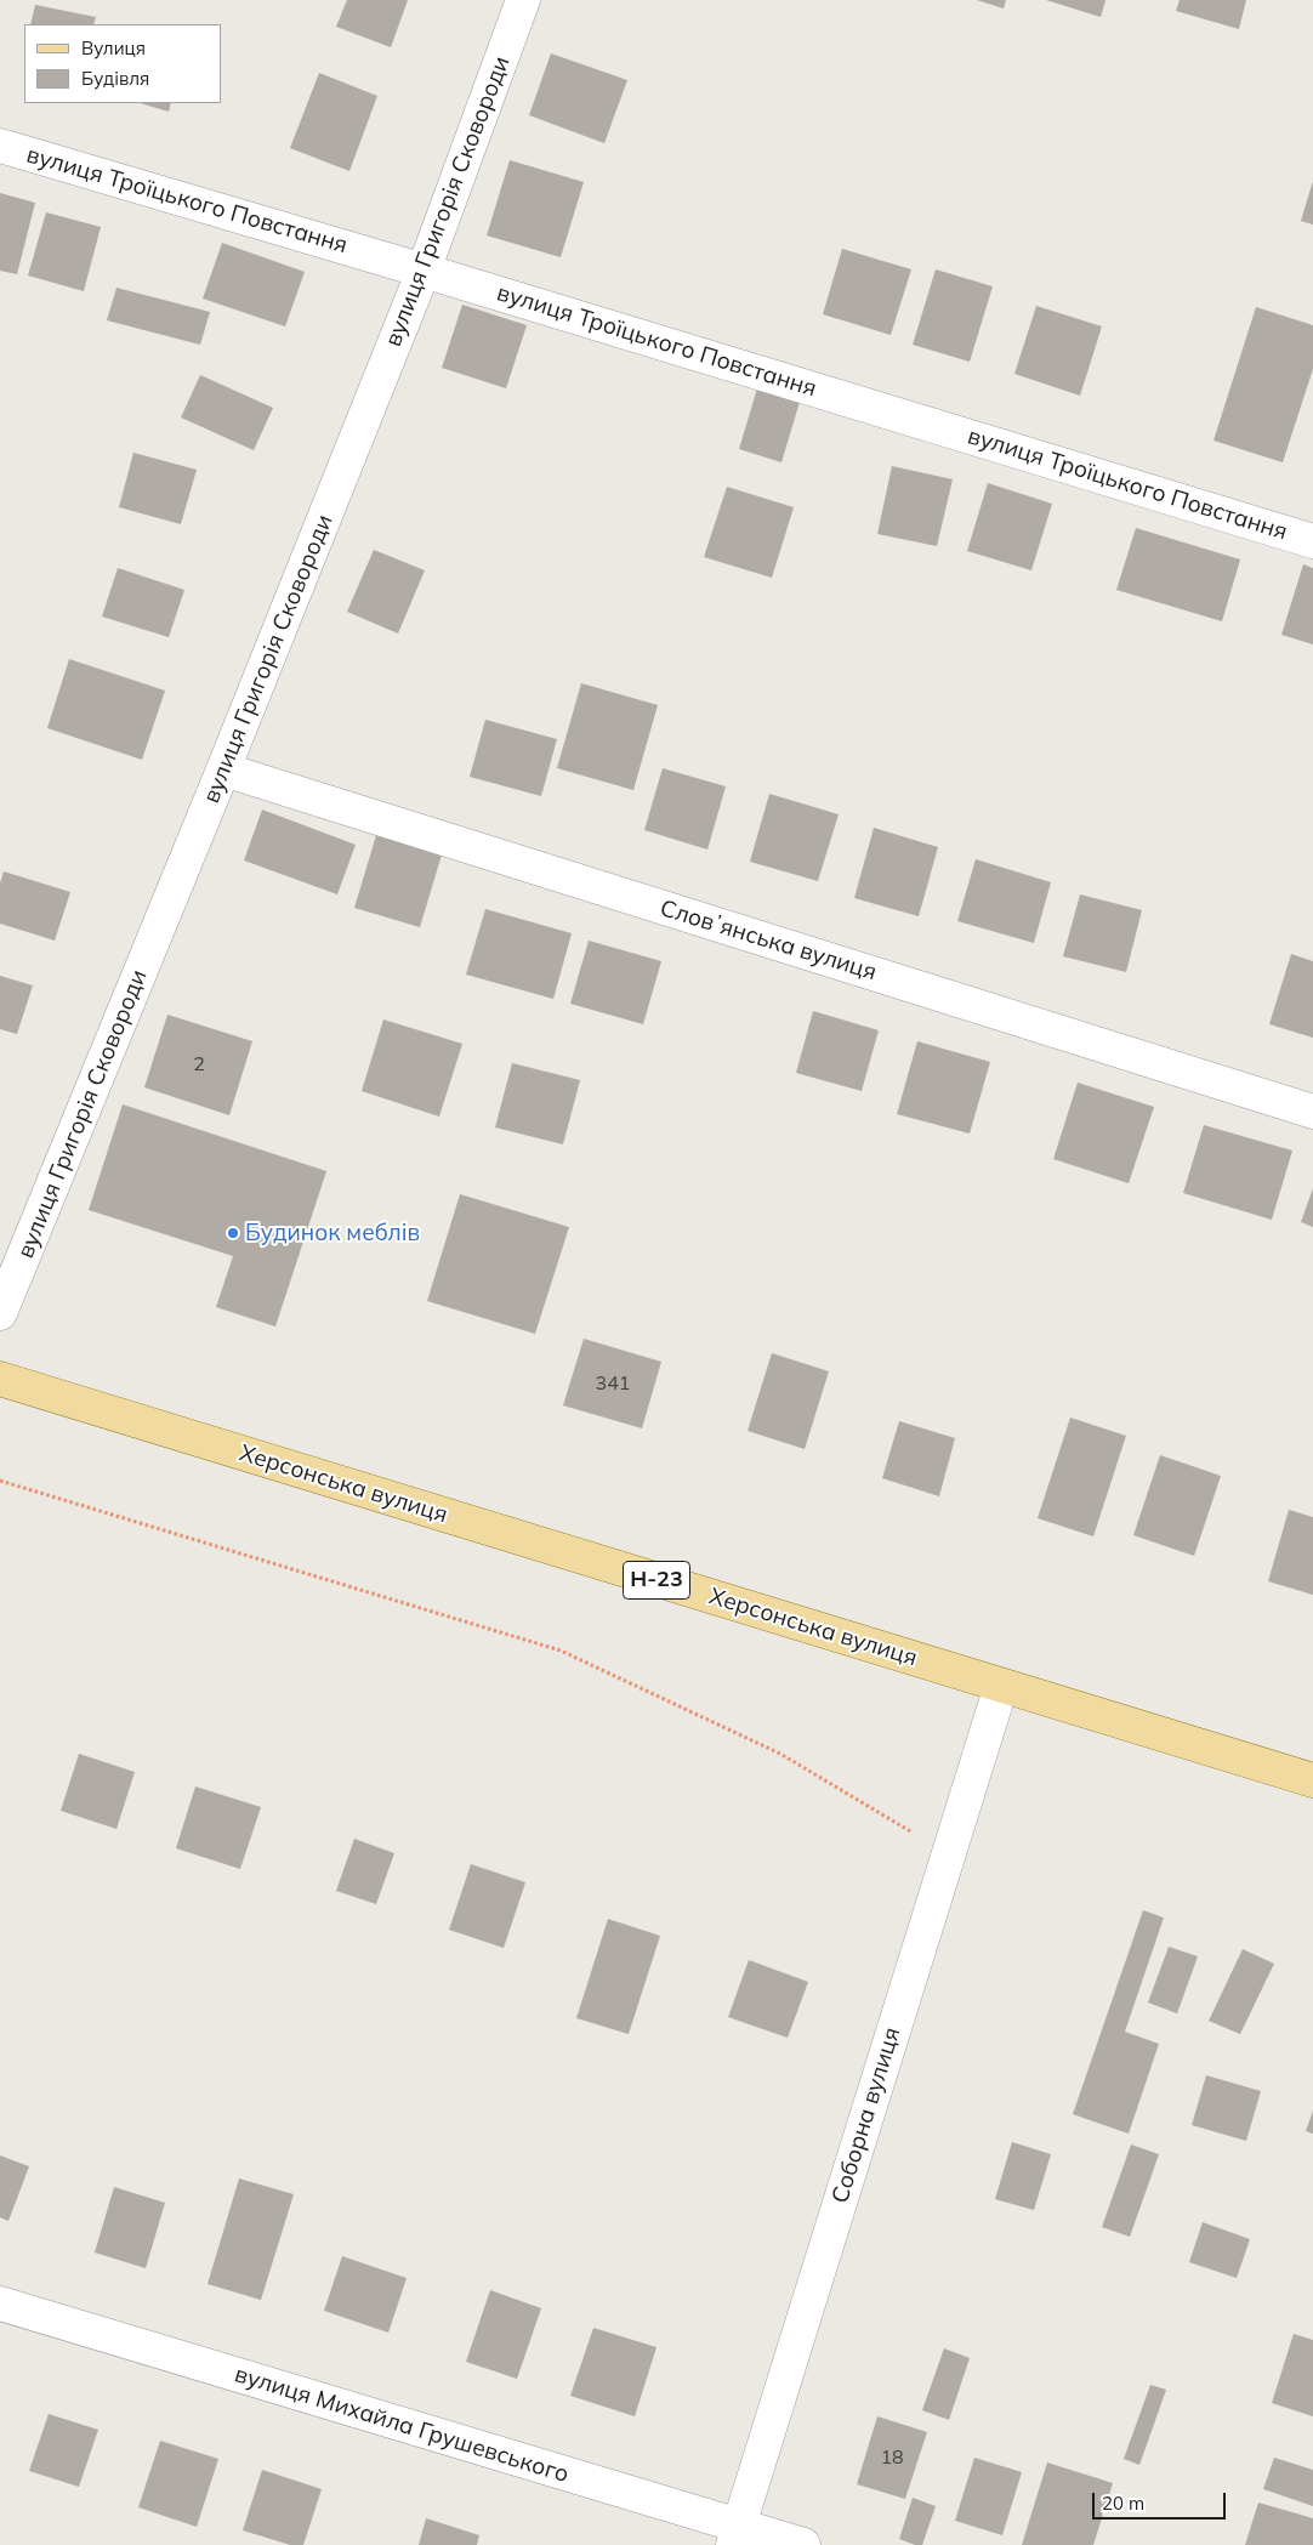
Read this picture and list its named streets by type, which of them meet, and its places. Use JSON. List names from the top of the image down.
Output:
{
  "streets": {
    "main road": ["Херсонська вулиця", "Н-23"],
    "street": [
      "вулиця Троїцького Повстання",
      "вулиця Григорія Сковороди",
      "Словʼянська вулиця",
      "Соборна вулиця",
      "вулиця Михайла Грушевського"
    ]
  },
  "crossings": [
    ["вулиця Троїцького Повстання", "вулиця Григорія Сковороди"],
    ["вулиця Григорія Сковороди", "Словʼянська вулиця"],
    ["Херсонська вулиця", "Соборна вулиця"],
    ["Соборна вулиця", "вулиця Михайла Грушевського"]
  ],
  "places": ["Будинок меблів"],
  "house_numbers": ["2", "341", "18"],
  "legend": ["Вулиця", "Будівля"],
  "scale_bar": "20 m"
}
